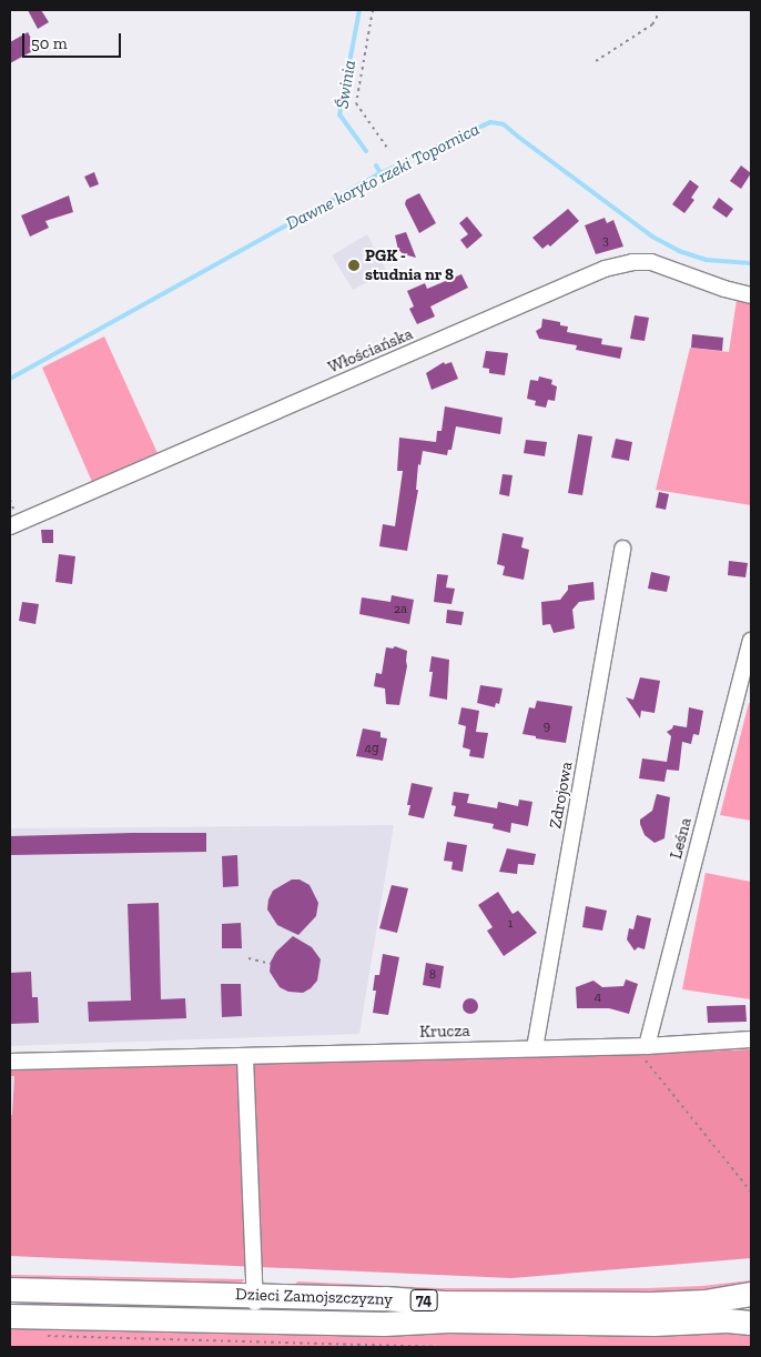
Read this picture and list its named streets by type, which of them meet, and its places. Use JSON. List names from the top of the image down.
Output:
{
  "streets": {
    "main road": ["Dzieci Zamojszczyzny", "74"],
    "street": [
      "Włościańska",
      "Zdrojowa",
      "Leśna",
      "Krucza"
    ]
  },
  "crossings": [
    ["Zdrojowa", "Krucza"],
    ["Leśna", "Krucza"]
  ],
  "water": ["Świnia", "Dawne koryto rzeki Topornica"],
  "places": ["PGK - studnia nr 8"],
  "house_numbers": [
    "3",
    "2a",
    "9",
    "4g",
    "1",
    "8",
    "4"
  ],
  "scale_bar": "50 m"
}
